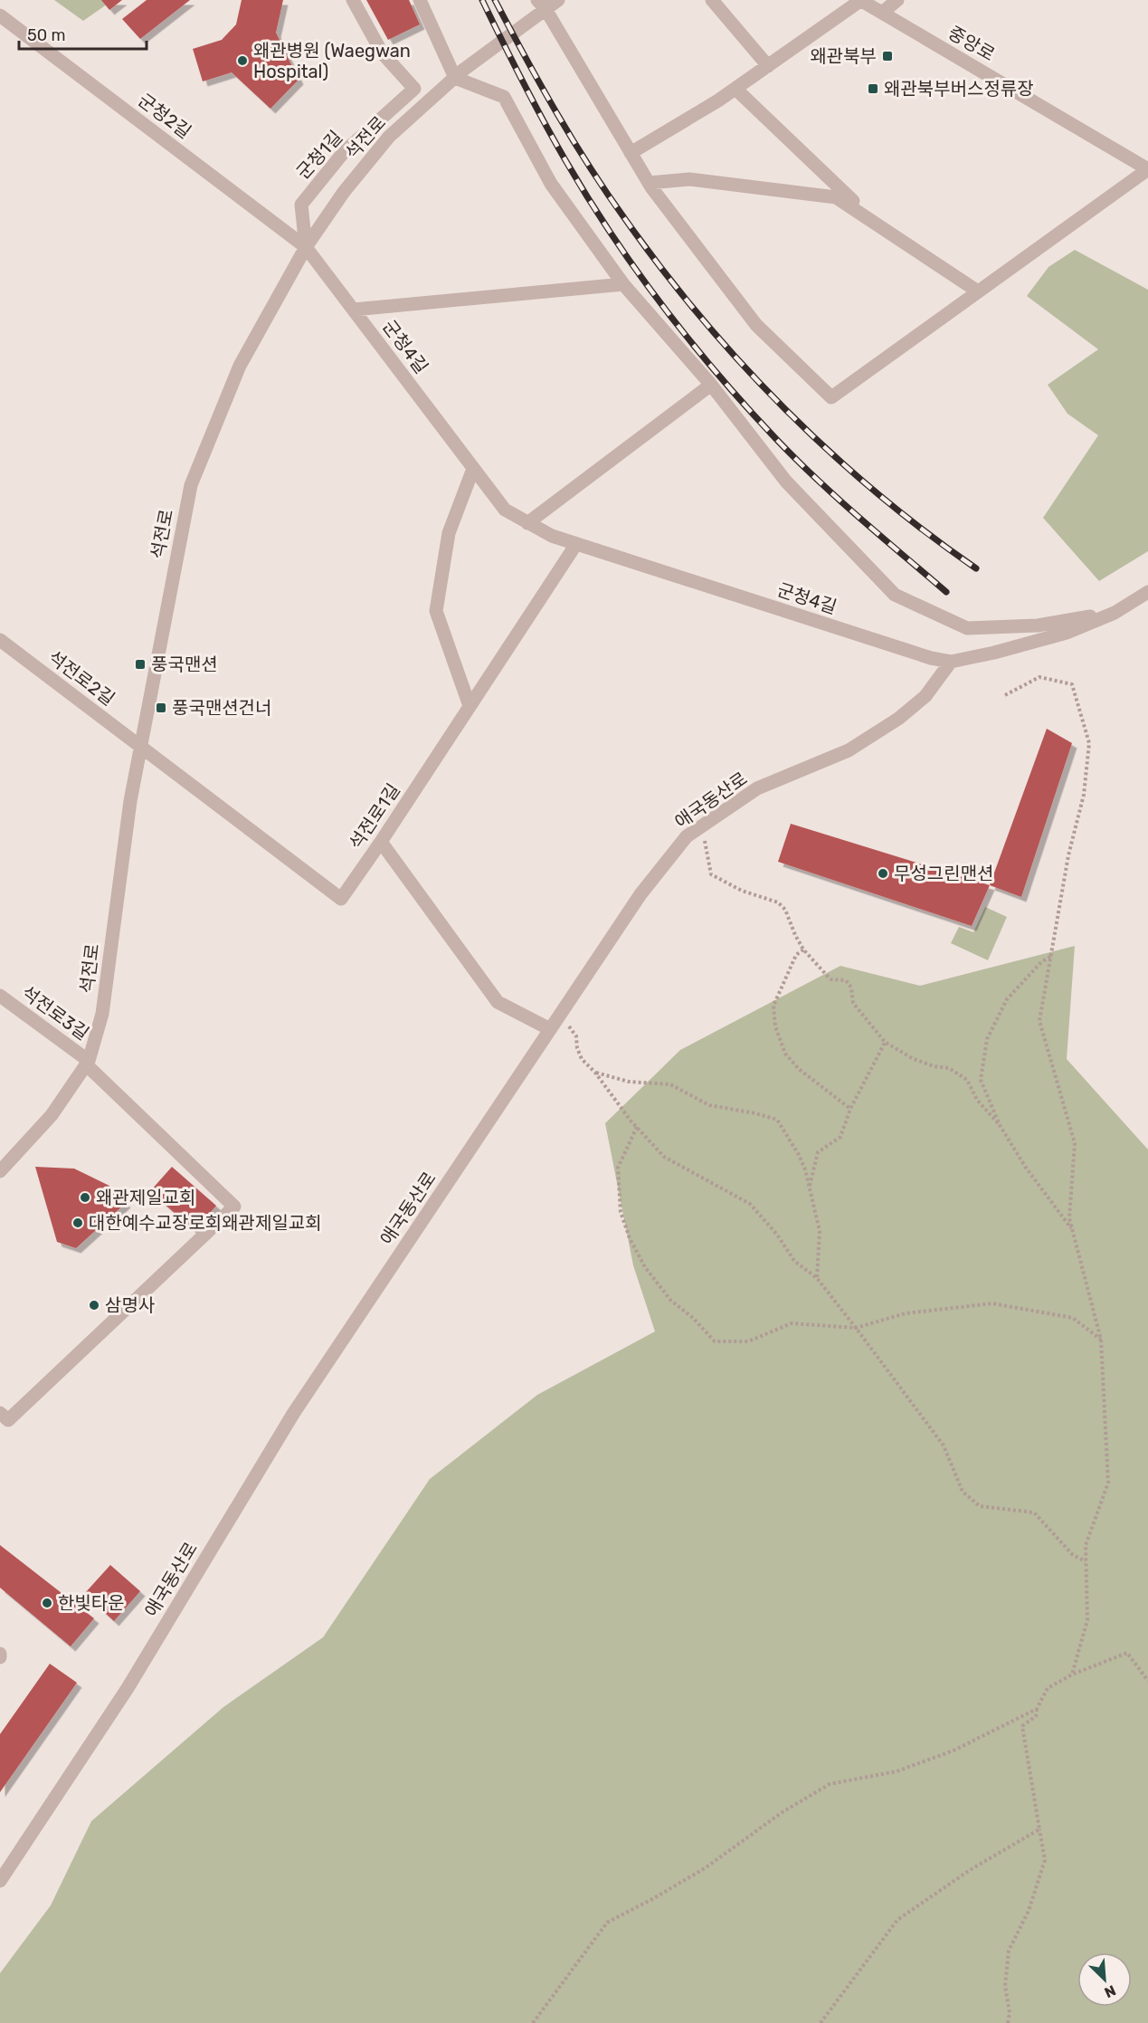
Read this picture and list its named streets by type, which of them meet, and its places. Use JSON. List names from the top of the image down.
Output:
{
  "streets": {
    "street": [
      "중앙로",
      "군청2길",
      "석전로",
      "군청1길",
      "군청4길",
      "석전로2길",
      "애국동산로",
      "석전로1길",
      "석전로3길"
    ]
  },
  "crossings": [
    ["군청2길", "석전로"],
    ["군청2길", "군청1길"],
    ["군청2길", "군청4길"],
    ["석전로", "군청1길"],
    ["석전로", "군청4길"],
    ["석전로", "석전로2길"],
    ["석전로", "석전로1길"],
    ["석전로", "석전로3길"],
    ["군청1길", "군청4길"],
    ["군청4길", "애국동산로"],
    ["군청4길", "석전로1길"],
    ["석전로2길", "석전로1길"]
  ],
  "places": {
    "transit": [
      "왜관북부",
      "왜관북부버스정류장",
      "풍국맨션",
      "풍국맨션건너"
    ],
    "other": [
      "왜관병원 (Waegwan Hospital)",
      "무성그린맨션",
      "왜관제일교회",
      "대한예수교장로회왜관제일교회",
      "삼명사",
      "한빛타운"
    ]
  },
  "scale_bar": "50 m",
  "north": "bottom right"
}
